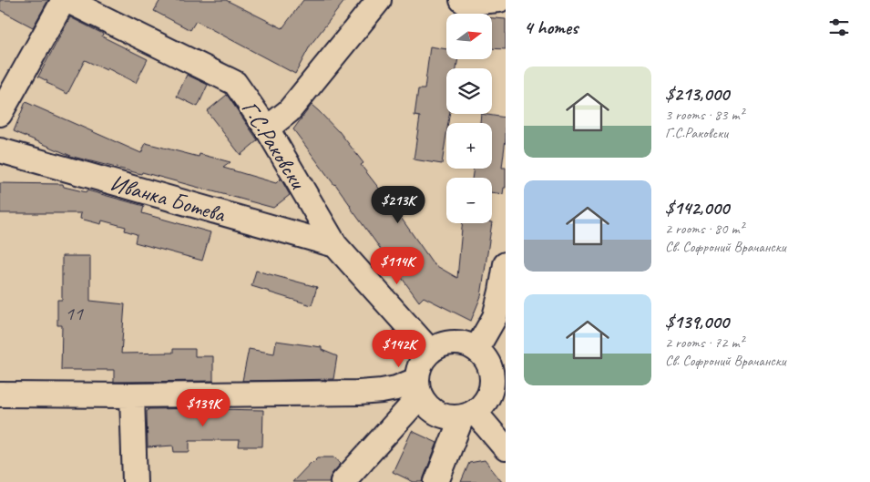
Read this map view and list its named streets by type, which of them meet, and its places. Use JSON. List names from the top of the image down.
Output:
{
  "streets": {
    "street": ["Г.С.Раковски", "Иванка Ботева"]
  },
  "crossings": [
    ["Г.С.Раковски", "Иванка Ботева"]
  ],
  "house_numbers": ["11"],
  "north": "right",
  "page": {
    "heading": "4 homes",
    "map_buttons": ["+", "−"],
    "list": [
      {
        "name": "$213,000",
        "note": "3 rooms · 83 m² · Г.С.Раковски"
      },
      {
        "name": "$142,000",
        "note": "2 rooms · 80 m² · Св. Софроний Врачански"
      },
      {
        "name": "$139,000",
        "note": "2 rooms · 72 m² · Св. Софроний Врачански"
      }
    ],
    "price": [
      "$213K",
      "$114K",
      "$142K",
      "$139K"
    ]
  }
}
